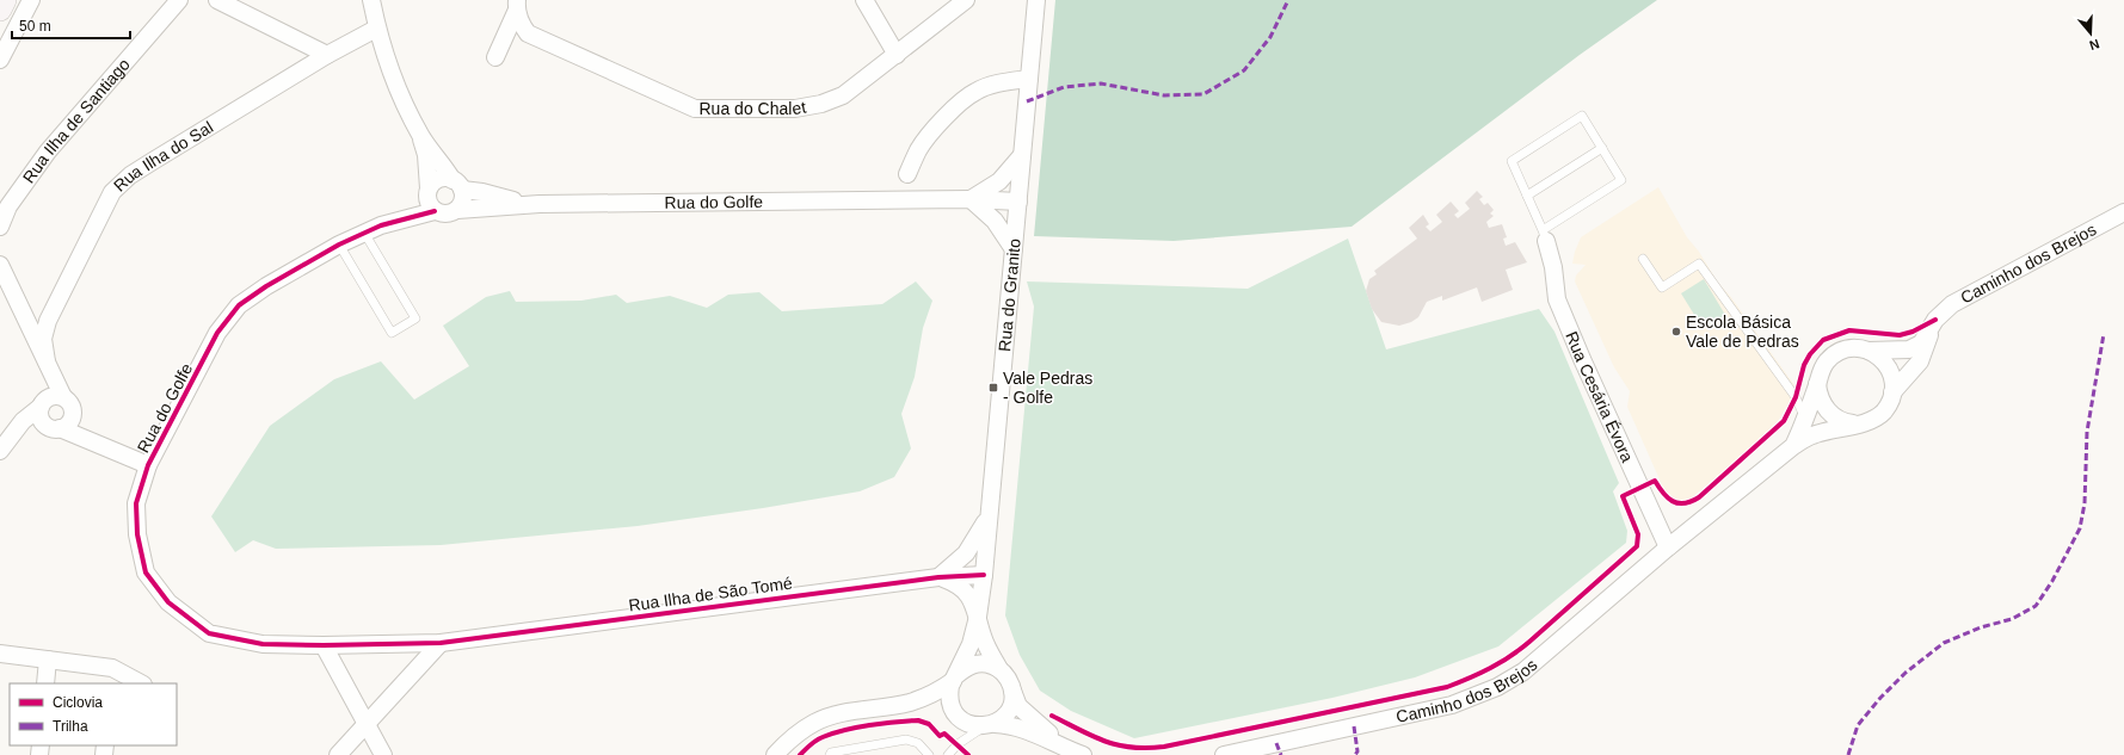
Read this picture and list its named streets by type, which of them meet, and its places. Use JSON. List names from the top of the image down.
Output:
{
  "streets": {
    "street": [
      "Rua do Chalet",
      "Rua Ilha de Santiago",
      "Rua Ilha do Sal",
      "Rua do Golfe",
      "Caminho dos Brejos",
      "Rua do Granito",
      "Rua Cesária Évora",
      "Rua Ilha de São Tomé"
    ]
  },
  "crossings": [
    ["Rua do Golfe", "Rua do Granito"],
    ["Rua do Golfe", "Rua Ilha de São Tomé"],
    ["Caminho dos Brejos", "Rua Cesária Évora"],
    ["Rua do Granito", "Rua Ilha de São Tomé"]
  ],
  "places": {
    "other": ["Escola Básica Vale de Pedras"],
    "transit": ["Vale Pedras - Golfe"]
  },
  "legend": ["Ciclovia", "Trilha"],
  "scale_bar": "50 m",
  "north": "bottom"
}
